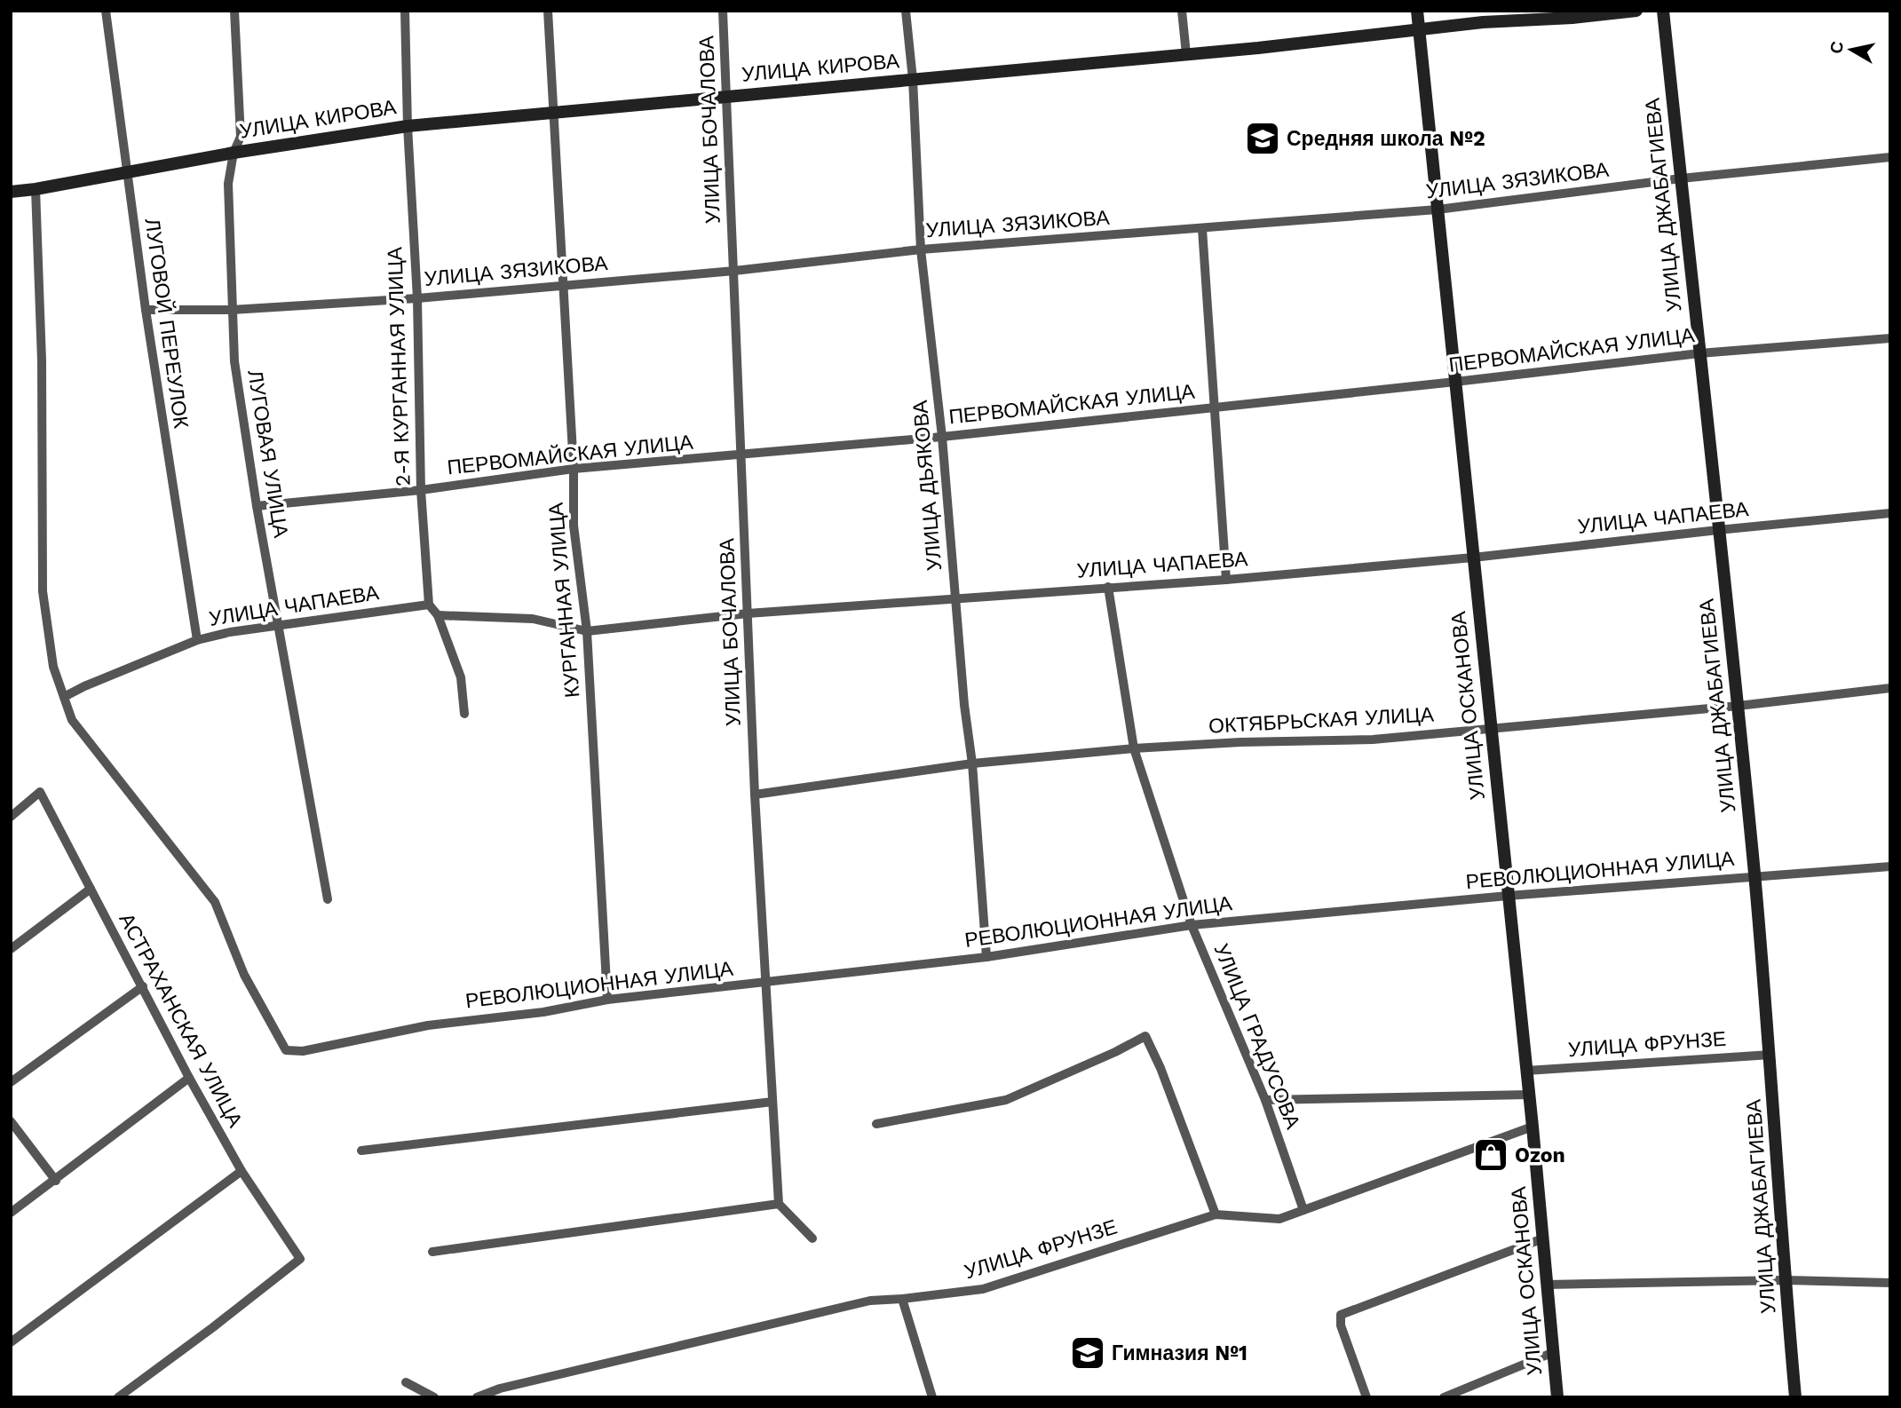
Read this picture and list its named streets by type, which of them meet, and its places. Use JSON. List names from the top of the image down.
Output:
{
  "streets": {
    "main road": ["УЛИЦА КИРОВА", "УЛИЦА ДЖАБАГИЕВА", "УЛИЦА ОСКАНОВА"],
    "street": [
      "УЛИЦА БОЧАЛОВА",
      "УЛИЦА ЗЯЗИКОВА",
      "ЛУГОВОЙ ПЕРЕУЛОК",
      "ПЕРВОМАЙСКАЯ УЛИЦА",
      "2-Я КУРГАННАЯ УЛИЦА",
      "ЛУГОВАЯ УЛИЦА",
      "УЛИЦА ДЬЯКОВА",
      "УЛИЦА ЧАПАЕВА",
      "КУРГАННАЯ УЛИЦА",
      "ОКТЯБРЬСКАЯ УЛИЦА",
      "РЕВОЛЮЦИОННАЯ УЛИЦА",
      "АСТРАХАНСКАЯ УЛИЦА",
      "УЛИЦА ГРАДУСОВА",
      "УЛИЦА ФРУНЗЕ"
    ]
  },
  "crossings": [
    ["УЛИЦА КИРОВА", "УЛИЦА БОЧАЛОВА"],
    ["УЛИЦА КИРОВА", "ЛУГОВОЙ ПЕРЕУЛОК"],
    ["УЛИЦА КИРОВА", "2-Я КУРГАННАЯ УЛИЦА"],
    ["УЛИЦА КИРОВА", "ЛУГОВАЯ УЛИЦА"],
    ["УЛИЦА КИРОВА", "УЛИЦА ДЬЯКОВА"],
    ["УЛИЦА КИРОВА", "КУРГАННАЯ УЛИЦА"],
    ["УЛИЦА КИРОВА", "УЛИЦА ОСКАНОВА"],
    ["УЛИЦА БОЧАЛОВА", "УЛИЦА ЗЯЗИКОВА"],
    ["УЛИЦА БОЧАЛОВА", "ПЕРВОМАЙСКАЯ УЛИЦА"],
    ["УЛИЦА БОЧАЛОВА", "УЛИЦА ЧАПАЕВА"],
    ["УЛИЦА БОЧАЛОВА", "ОКТЯБРЬСКАЯ УЛИЦА"],
    ["УЛИЦА БОЧАЛОВА", "РЕВОЛЮЦИОННАЯ УЛИЦА"],
    ["УЛИЦА ЗЯЗИКОВА", "УЛИЦА ДЖАБАГИЕВА"],
    ["УЛИЦА ЗЯЗИКОВА", "ЛУГОВОЙ ПЕРЕУЛОК"],
    ["УЛИЦА ЗЯЗИКОВА", "2-Я КУРГАННАЯ УЛИЦА"],
    ["УЛИЦА ЗЯЗИКОВА", "ЛУГОВАЯ УЛИЦА"],
    ["УЛИЦА ЗЯЗИКОВА", "УЛИЦА ДЬЯКОВА"],
    ["УЛИЦА ЗЯЗИКОВА", "КУРГАННАЯ УЛИЦА"],
    ["УЛИЦА ЗЯЗИКОВА", "УЛИЦА ОСКАНОВА"],
    ["УЛИЦА ДЖАБАГИЕВА", "ПЕРВОМАЙСКАЯ УЛИЦА"],
    ["УЛИЦА ДЖАБАГИЕВА", "УЛИЦА ЧАПАЕВА"],
    ["УЛИЦА ДЖАБАГИЕВА", "ОКТЯБРЬСКАЯ УЛИЦА"],
    ["УЛИЦА ДЖАБАГИЕВА", "РЕВОЛЮЦИОННАЯ УЛИЦА"],
    ["УЛИЦА ДЖАБАГИЕВА", "УЛИЦА ФРУНЗЕ"],
    ["ЛУГОВОЙ ПЕРЕУЛОК", "УЛИЦА ЧАПАЕВА"],
    ["ПЕРВОМАЙСКАЯ УЛИЦА", "2-Я КУРГАННАЯ УЛИЦА"],
    ["ПЕРВОМАЙСКАЯ УЛИЦА", "ЛУГОВАЯ УЛИЦА"],
    ["ПЕРВОМАЙСКАЯ УЛИЦА", "УЛИЦА ДЬЯКОВА"],
    ["ПЕРВОМАЙСКАЯ УЛИЦА", "КУРГАННАЯ УЛИЦА"],
    ["ПЕРВОМАЙСКАЯ УЛИЦА", "УЛИЦА ОСКАНОВА"],
    ["2-Я КУРГАННАЯ УЛИЦА", "УЛИЦА ЧАПАЕВА"],
    ["ЛУГОВАЯ УЛИЦА", "УЛИЦА ЧАПАЕВА"],
    ["УЛИЦА ДЬЯКОВА", "УЛИЦА ЧАПАЕВА"],
    ["УЛИЦА ДЬЯКОВА", "ОКТЯБРЬСКАЯ УЛИЦА"],
    ["УЛИЦА ДЬЯКОВА", "РЕВОЛЮЦИОННАЯ УЛИЦА"],
    ["УЛИЦА ЧАПАЕВА", "КУРГАННАЯ УЛИЦА"],
    ["УЛИЦА ЧАПАЕВА", "УЛИЦА ОСКАНОВА"],
    ["УЛИЦА ЧАПАЕВА", "РЕВОЛЮЦИОННАЯ УЛИЦА"],
    ["УЛИЦА ЧАПАЕВА", "УЛИЦА ГРАДУСОВА"],
    ["КУРГАННАЯ УЛИЦА", "РЕВОЛЮЦИОННАЯ УЛИЦА"],
    ["УЛИЦА ОСКАНОВА", "ОКТЯБРЬСКАЯ УЛИЦА"],
    ["УЛИЦА ОСКАНОВА", "РЕВОЛЮЦИОННАЯ УЛИЦА"],
    ["УЛИЦА ОСКАНОВА", "УЛИЦА ФРУНЗЕ"],
    ["ОКТЯБРЬСКАЯ УЛИЦА", "УЛИЦА ГРАДУСОВА"],
    ["РЕВОЛЮЦИОННАЯ УЛИЦА", "УЛИЦА ГРАДУСОВА"],
    ["УЛИЦА ГРАДУСОВА", "УЛИЦА ФРУНЗЕ"]
  ],
  "places": {
    "school or university": ["Средняя школа №2", "Гимназия №1"],
    "shop": ["Ozon"]
  },
  "north": "left"
}
